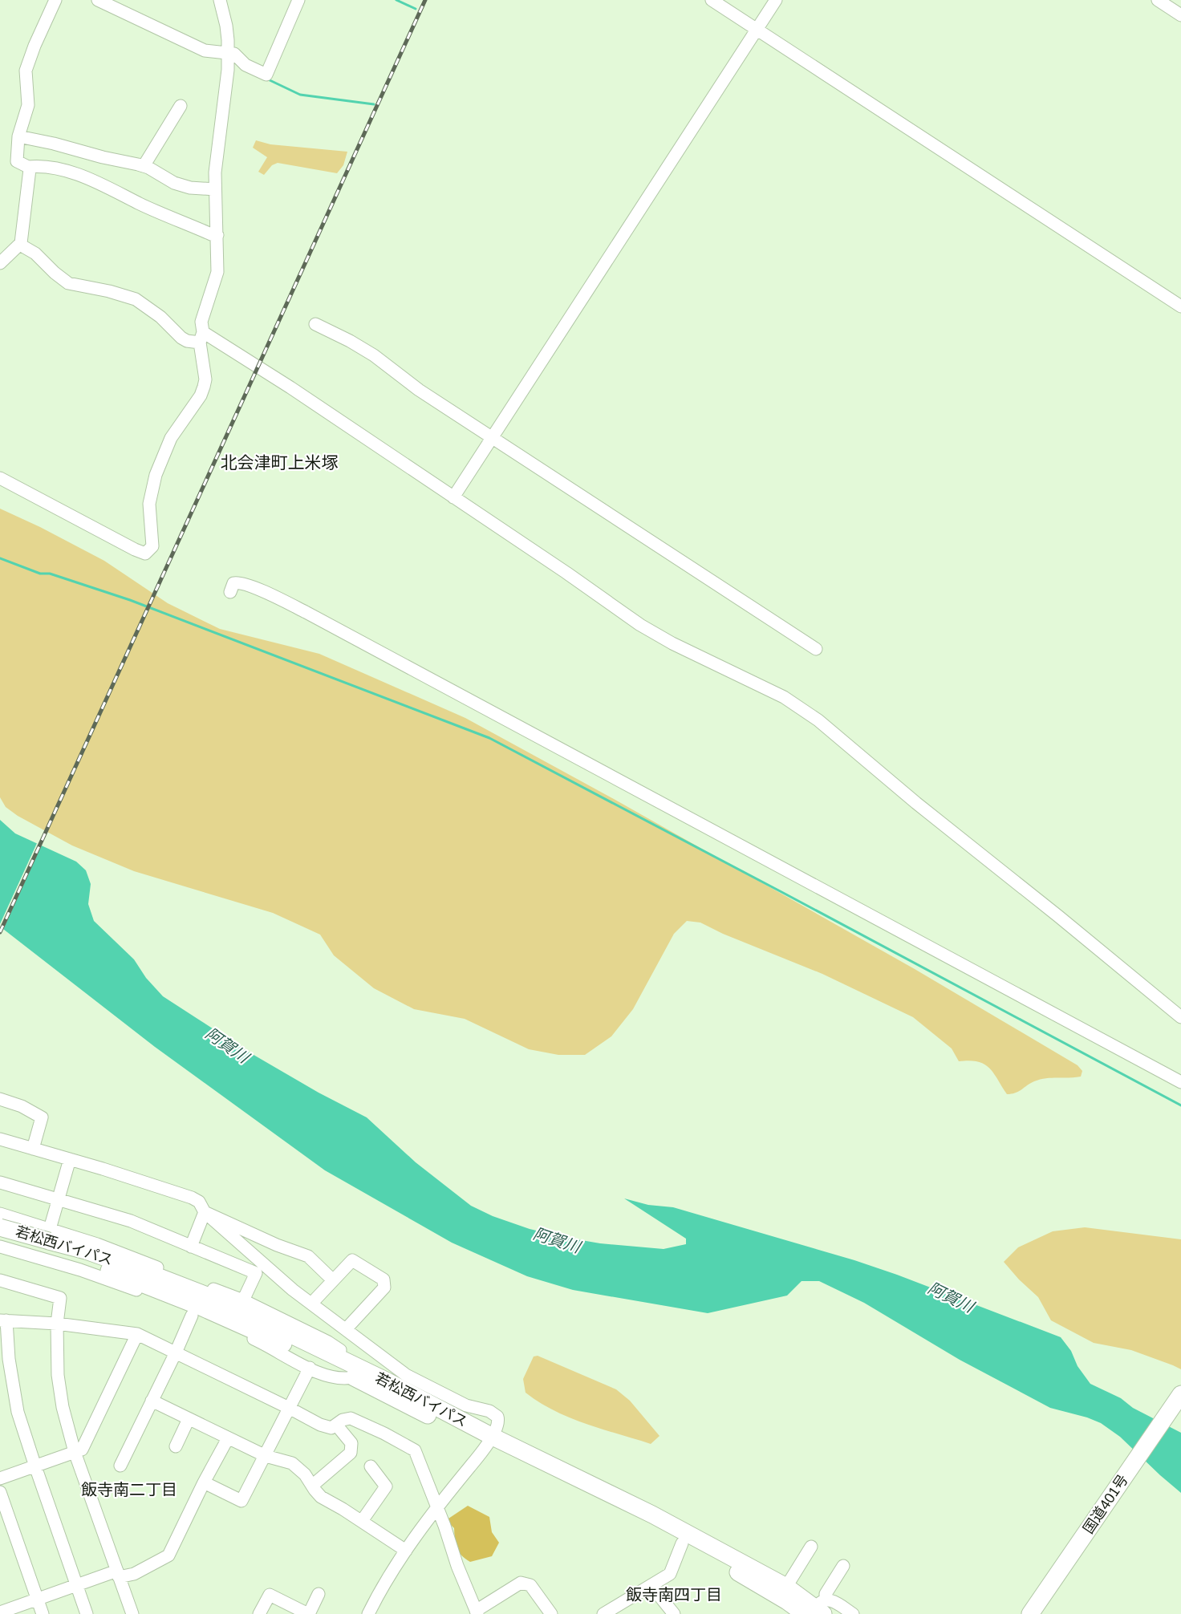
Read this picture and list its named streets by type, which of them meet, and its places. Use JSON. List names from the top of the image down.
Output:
{
  "streets": {
    "highway": ["若松西バイパス", "国道401号"]
  },
  "districts": ["北会津町上米塚", "飯寺南二丁目", "飯寺南四丁目"],
  "water": ["阿賀川"]
}
